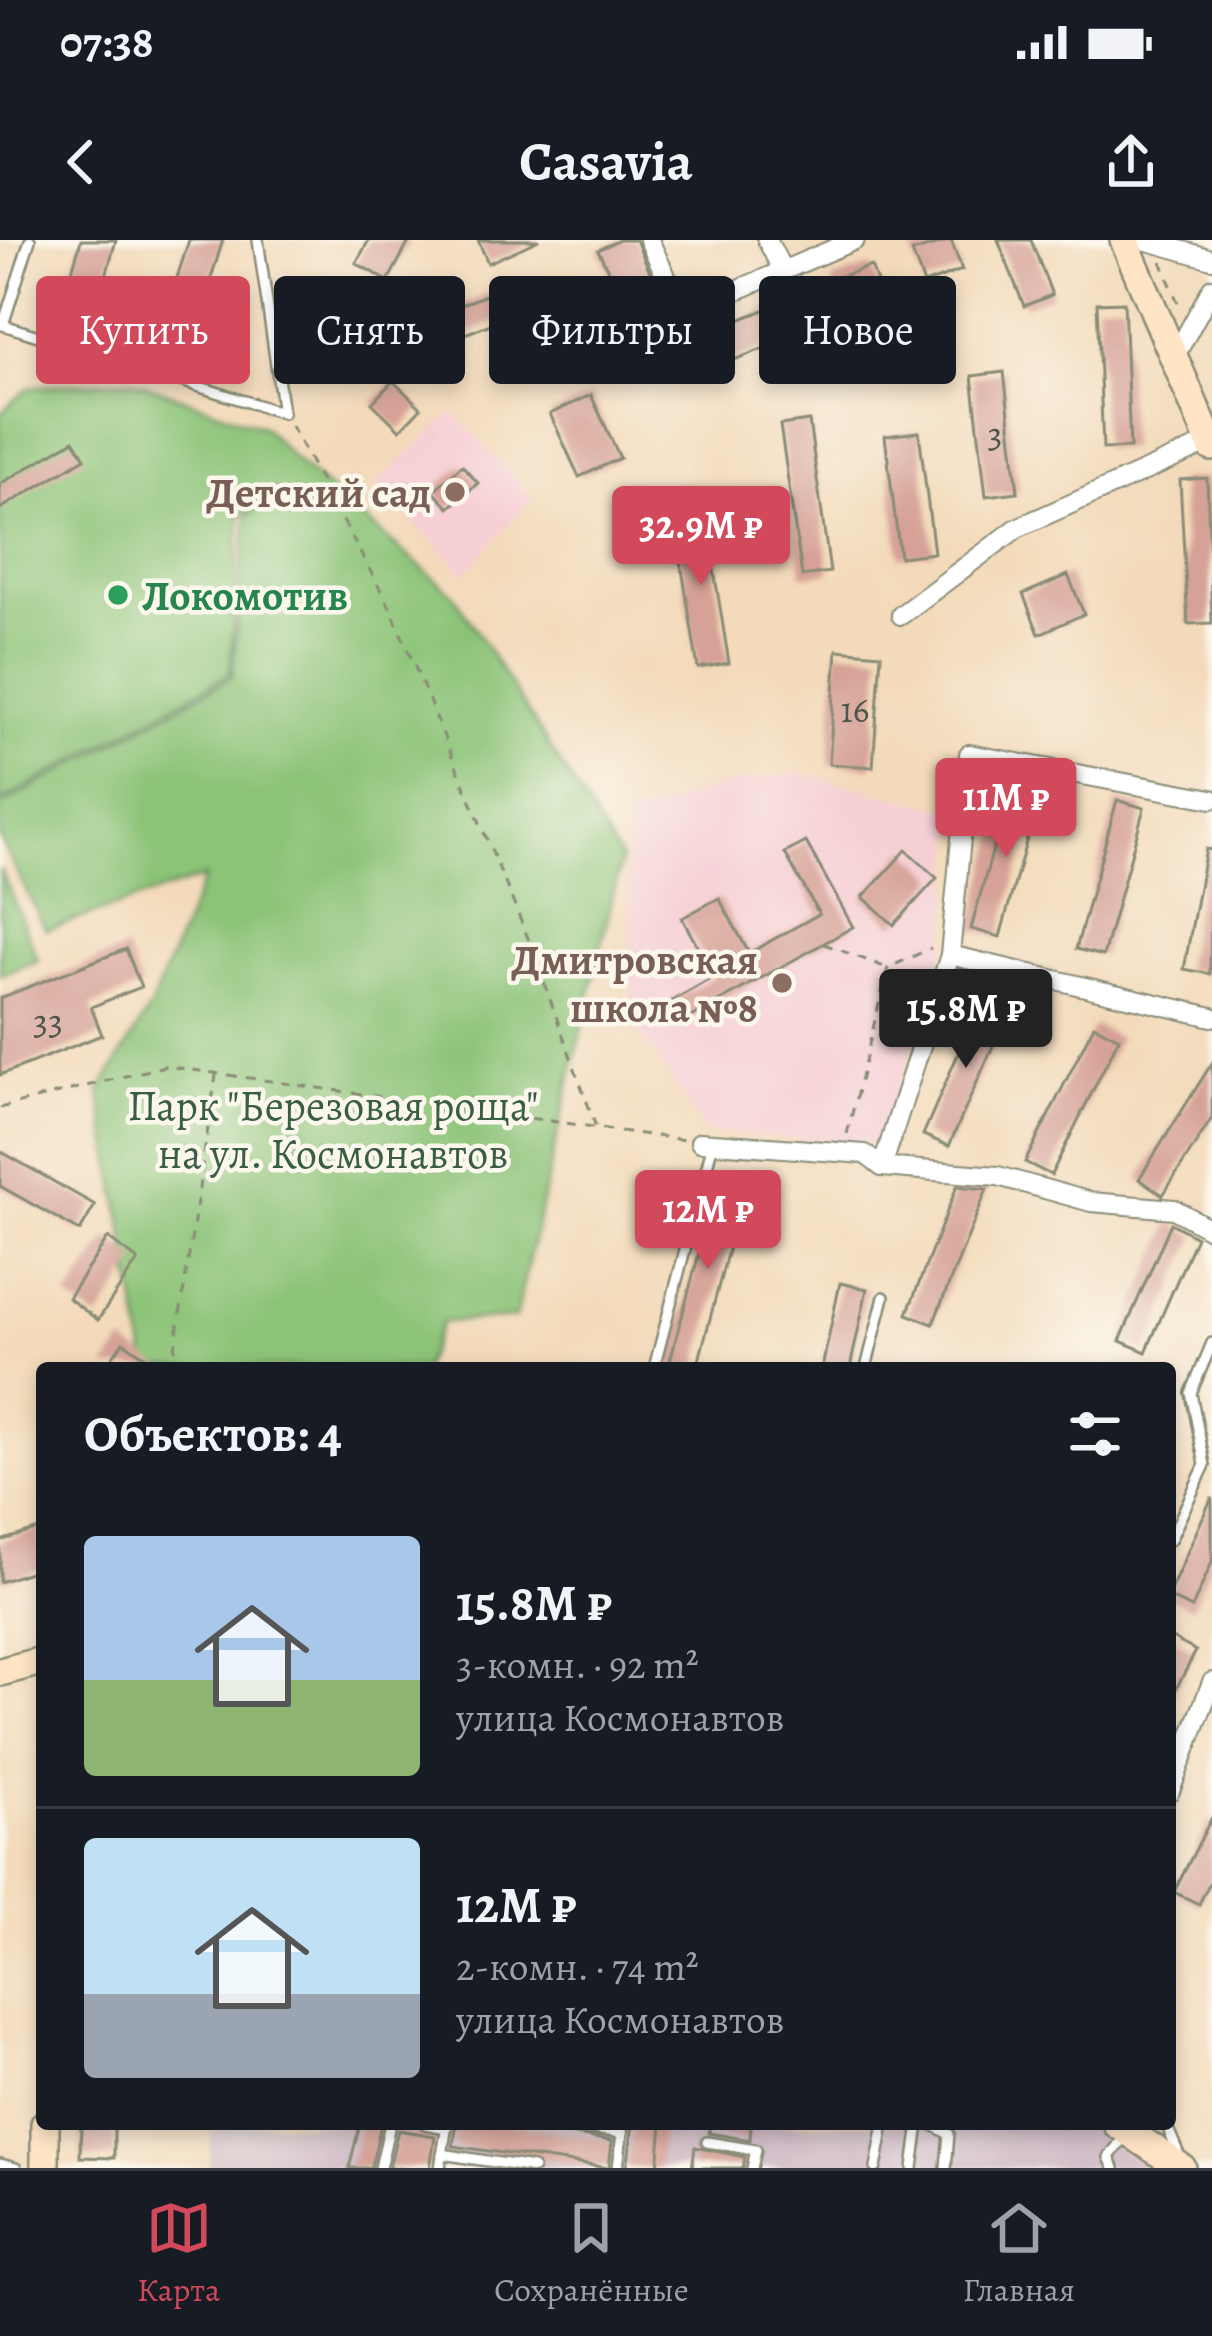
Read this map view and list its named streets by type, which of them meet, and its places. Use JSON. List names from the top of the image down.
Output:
{
  "parks": ["Парк \"Березовая роща\" на ул. Космонавтов"],
  "places": ["Детский сад", "Локомотив", "Дмитровская школа №8"],
  "house_numbers": ["3", "16", "33"],
  "page": {
    "status": "07:38",
    "header": "Casavia",
    "chip": [
      "Купить",
      "Снять",
      "Фильтры",
      "Новое"
    ],
    "price": [
      "32.9M ₽",
      "11M ₽",
      "15.8M ₽",
      "12M ₽"
    ],
    "heading": "Объектов: 4",
    "list": [
      {
        "name": "15.8M ₽",
        "note": "3-комн. · 92 m² · улица Космонавтов"
      },
      {
        "name": "12M ₽",
        "note": "2-комн. · 74 m² · улица Космонавтов"
      }
    ],
    "tabs": ["Карта", "Сохранённые", "Главная"]
  }
}
